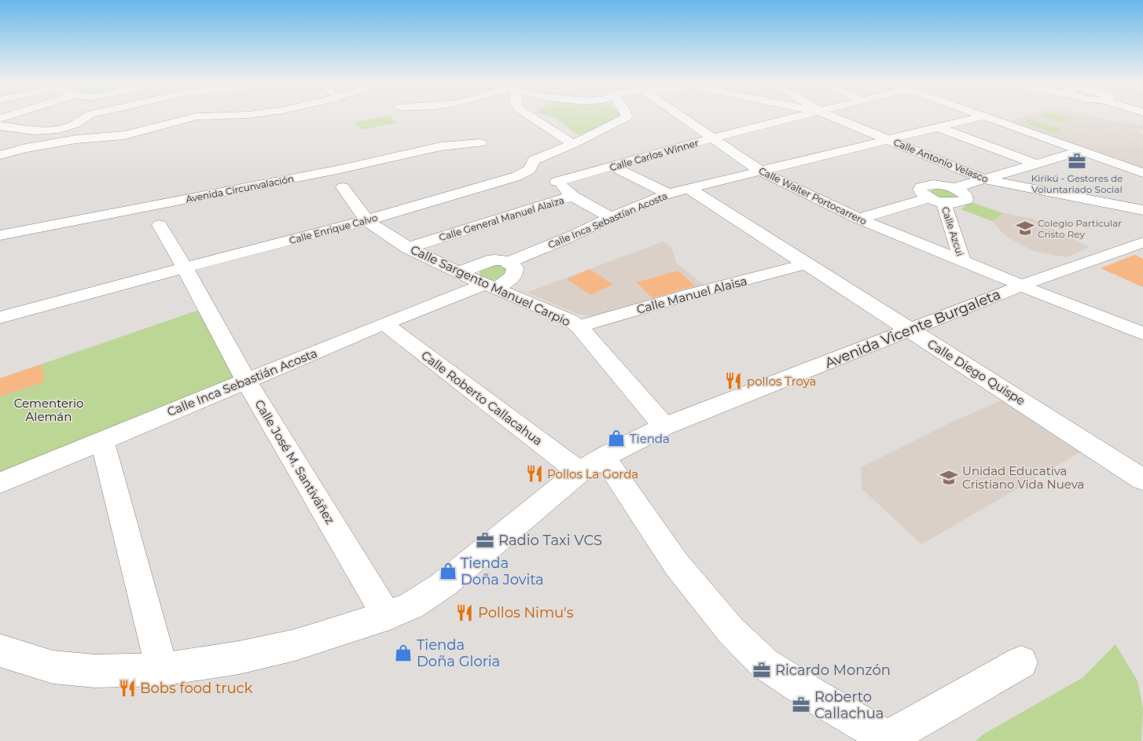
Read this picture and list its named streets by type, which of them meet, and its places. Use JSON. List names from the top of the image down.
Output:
{
  "streets": {
    "street": [
      "Calle Carlos Winner",
      "Calle Antonio Velasco",
      "Avenida Circunvalación",
      "Calle Walter Portocarrero",
      "Calle General Manuel Alaiza",
      "Calle Inca Sebastían Acosta",
      "Calle Enrique Calvo",
      "Calle Azcui",
      "Calle Sargento Manuel Carpio",
      "Calle Manuel Alaisa",
      "Avenida Vicente Burgaleta",
      "Calle Diego Quispe",
      "Calle Inca Sebastián Acosta",
      "Calle Roberto Callacahua",
      "Calle José M. Santiváñez"
    ]
  },
  "crossings": [
    ["Calle Carlos Winner", "Calle Walter Portocarrero"],
    ["Calle Carlos Winner", "Calle General Manuel Alaiza"],
    ["Calle Antonio Velasco", "Calle Inca Sebastían Acosta"],
    ["Calle Walter Portocarrero", "Calle Inca Sebastían Acosta"],
    ["Calle Walter Portocarrero", "Calle Azcui"],
    ["Calle Walter Portocarrero", "Avenida Vicente Burgaleta"],
    ["Calle General Manuel Alaiza", "Calle Sargento Manuel Carpio"],
    ["Calle Inca Sebastían Acosta", "Calle Sargento Manuel Carpio"],
    ["Calle Inca Sebastían Acosta", "Calle Diego Quispe"],
    ["Calle Enrique Calvo", "Calle Sargento Manuel Carpio"],
    ["Calle Enrique Calvo", "Calle José M. Santiváñez"],
    ["Calle Sargento Manuel Carpio", "Calle Manuel Alaisa"],
    ["Calle Sargento Manuel Carpio", "Avenida Vicente Burgaleta"],
    ["Calle Sargento Manuel Carpio", "Calle Inca Sebastián Acosta"],
    ["Calle Manuel Alaisa", "Calle Diego Quispe"],
    ["Avenida Vicente Burgaleta", "Calle Diego Quispe"],
    ["Avenida Vicente Burgaleta", "Calle Roberto Callacahua"],
    ["Avenida Vicente Burgaleta", "Calle José M. Santiváñez"],
    ["Calle Inca Sebastián Acosta", "Calle Roberto Callacahua"],
    ["Calle Inca Sebastián Acosta", "Calle José M. Santiváñez"]
  ],
  "parks": ["Cementerio Alemán"],
  "places": {
    "office": [
      "Kirikú - Gestores de Voluntariado Social",
      "Radio Taxi VCS",
      "Ricardo Monzón",
      "Roberto Callachua"
    ],
    "school or university": ["Colegio Particular Cristo Rey", "Unidad Educativa Cristiano Vida Nueva"],
    "restaurant": [
      "pollos Troya",
      "Pollos La Gorda",
      "Pollos Nimu's",
      "Bobs food truck"
    ],
    "shop": ["Tienda", "Tienda Doña Jovita", "Tienda Doña Gloria"]
  }
}
